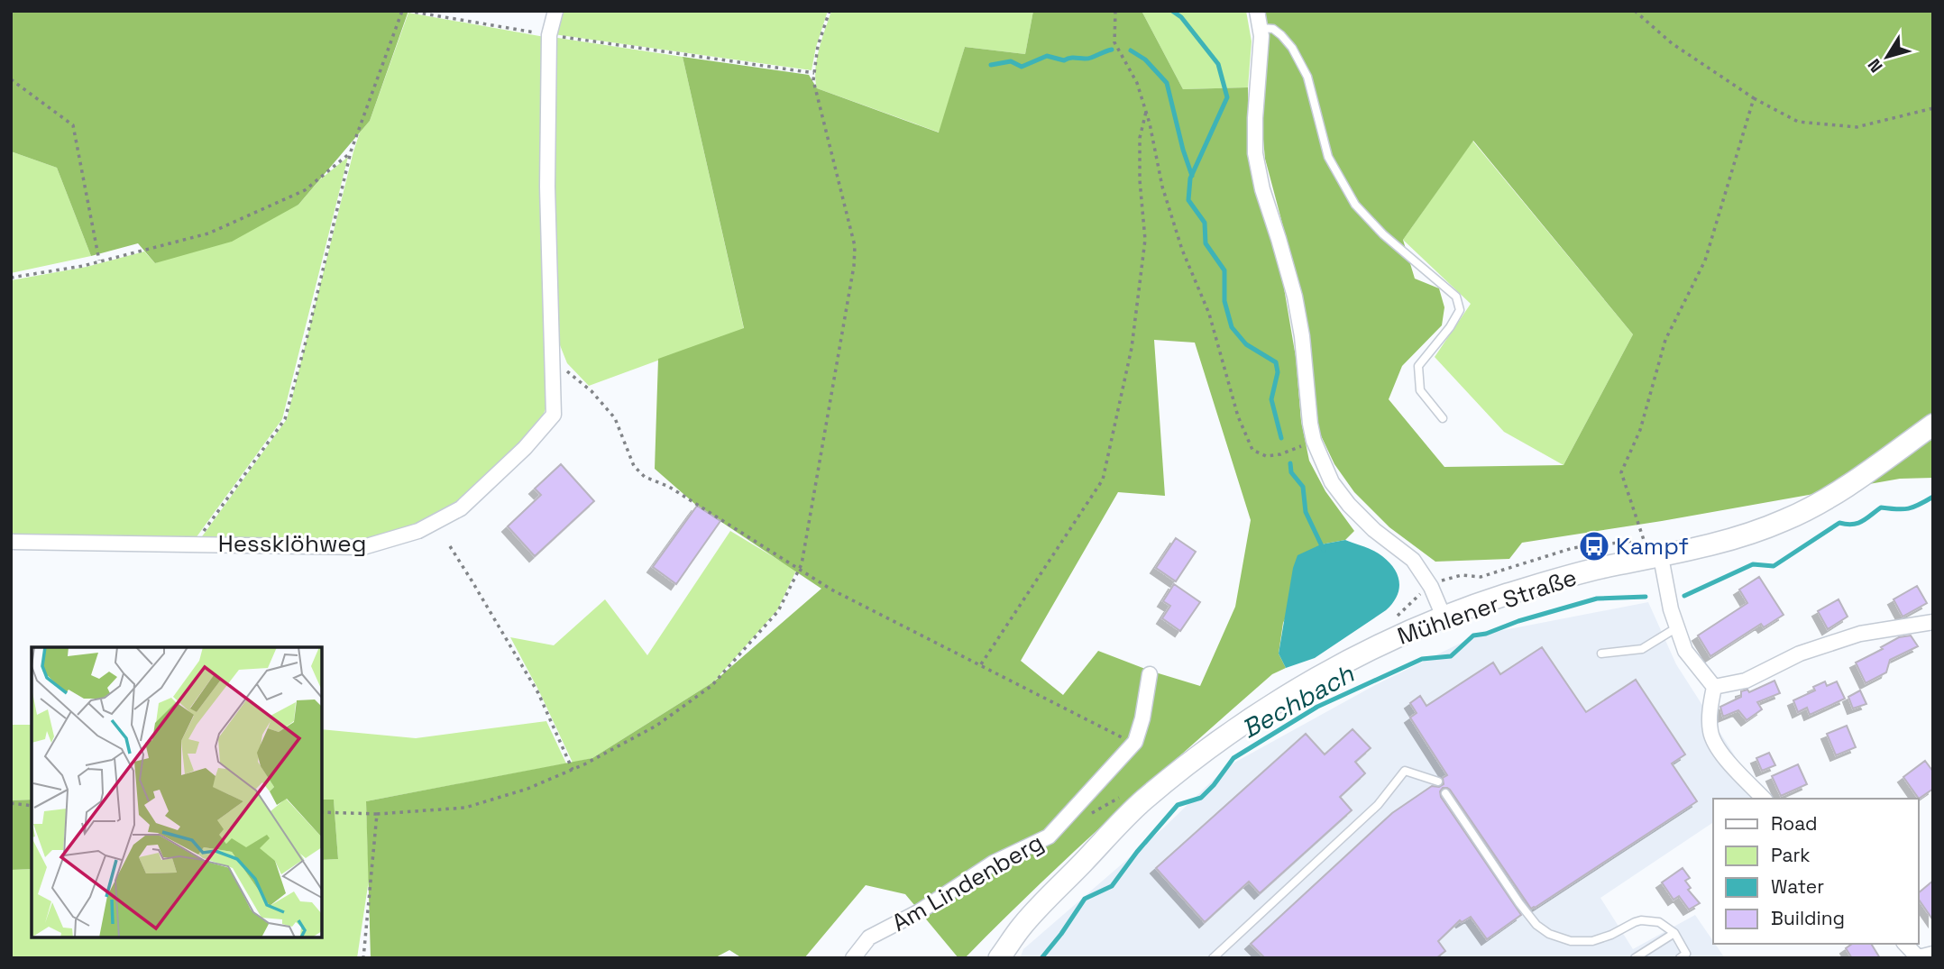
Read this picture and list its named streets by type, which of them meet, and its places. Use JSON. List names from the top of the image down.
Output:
{
  "streets": {
    "main road": ["Mühlener Straße"],
    "street": ["Hessklöhweg", "Am Lindenberg"]
  },
  "water": ["Bechbach"],
  "places": {
    "bus stop": ["Kampf"]
  },
  "legend": [
    "Road",
    "Park",
    "Water",
    "Building"
  ],
  "north": "bottom left"
}
